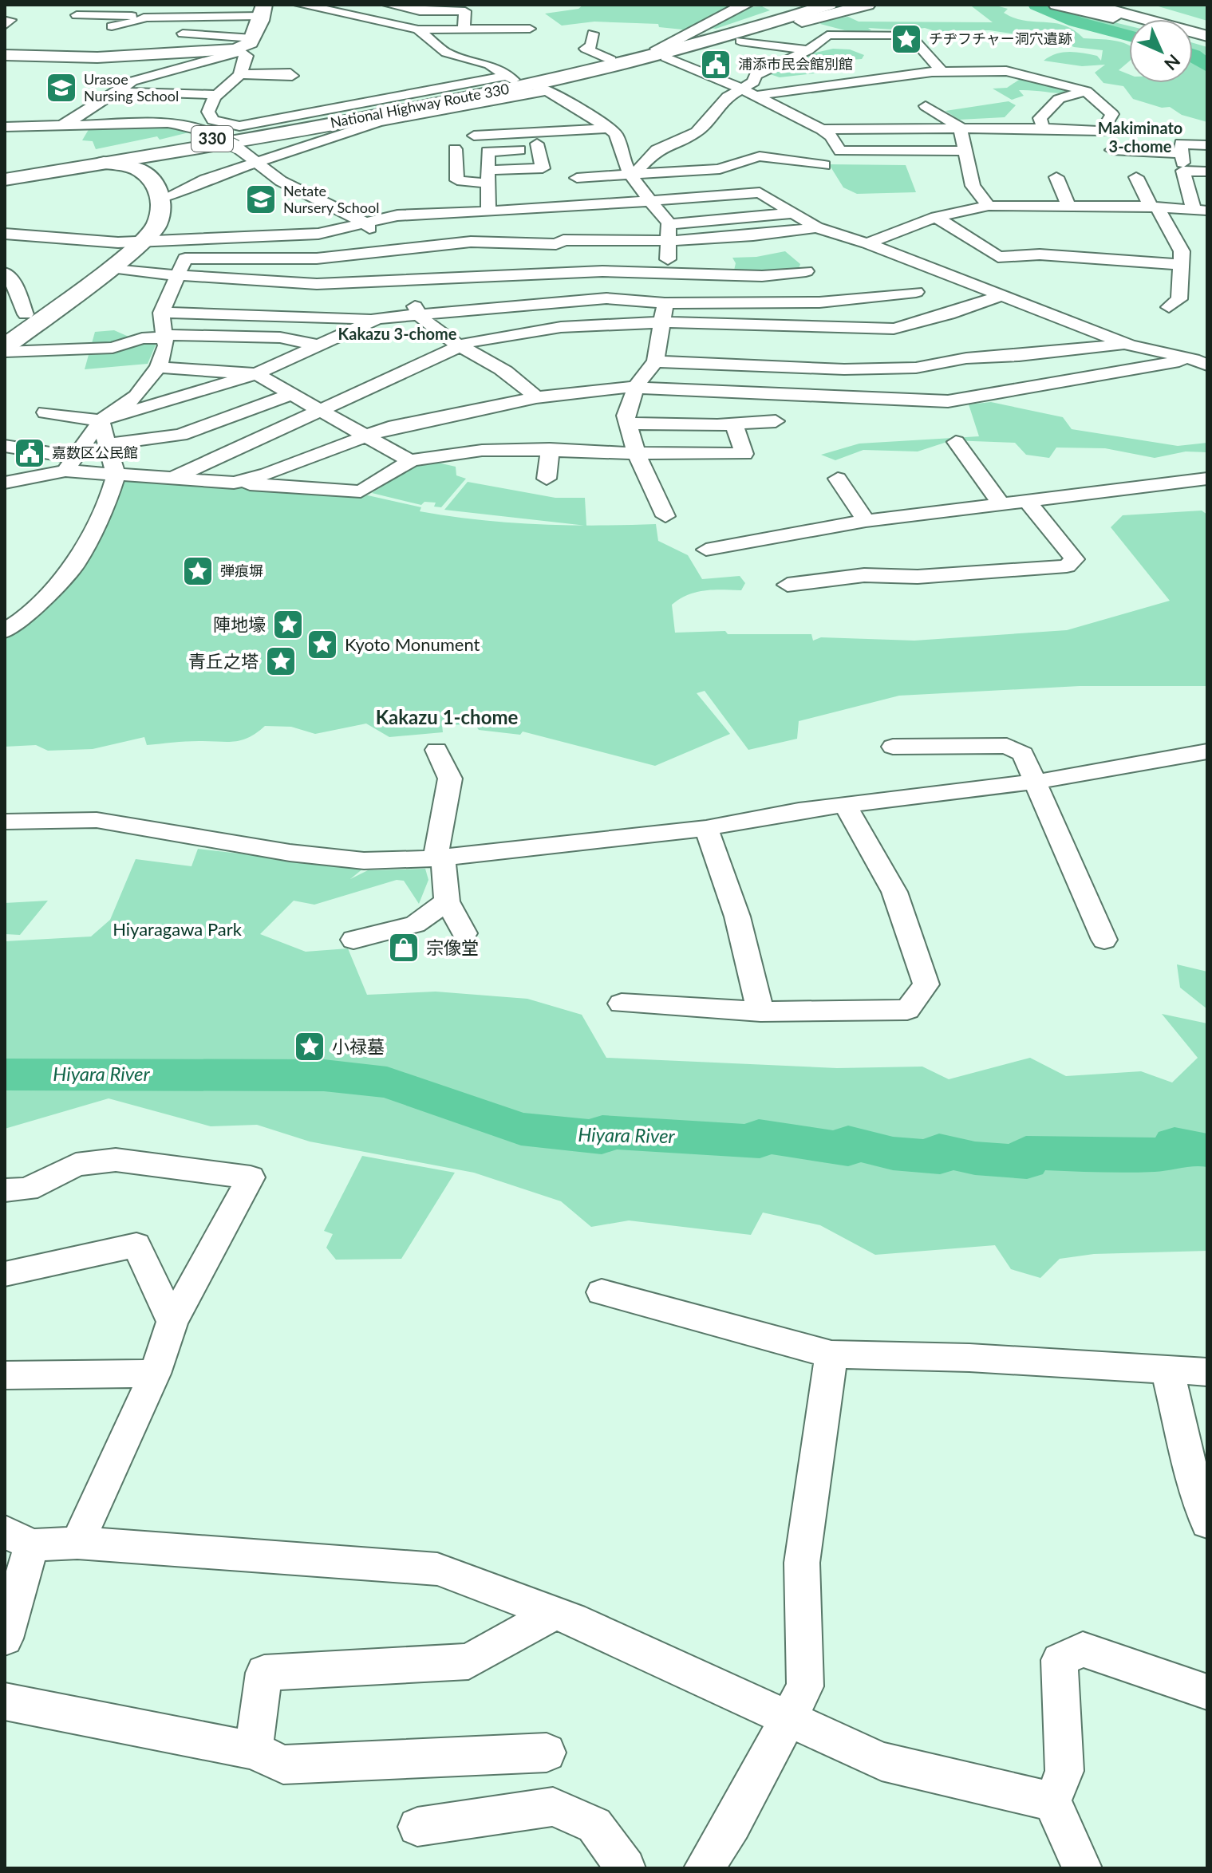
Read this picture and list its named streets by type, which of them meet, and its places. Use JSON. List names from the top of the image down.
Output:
{
  "streets": {
    "main road": ["National Highway Route 330", "330"]
  },
  "districts": ["Makiminato 3-chome", "Kakazu 3-chome", "Kakazu 1-chome"],
  "water": ["Hiyara River"],
  "parks": ["Hiyaragawa Park"],
  "places": {
    "place": [
      "チヂフチャー洞穴遺跡",
      "弾痕塀",
      "陣地壕",
      "Kyoto Monument",
      "青丘之塔",
      "小禄墓"
    ],
    "public building": ["浦添市民会館別館", "嘉数区公民館"],
    "school or university": ["Urasoe Nursing School", "Netate Nursery School"],
    "shop": ["宗像堂"]
  },
  "north": "bottom right"
}
